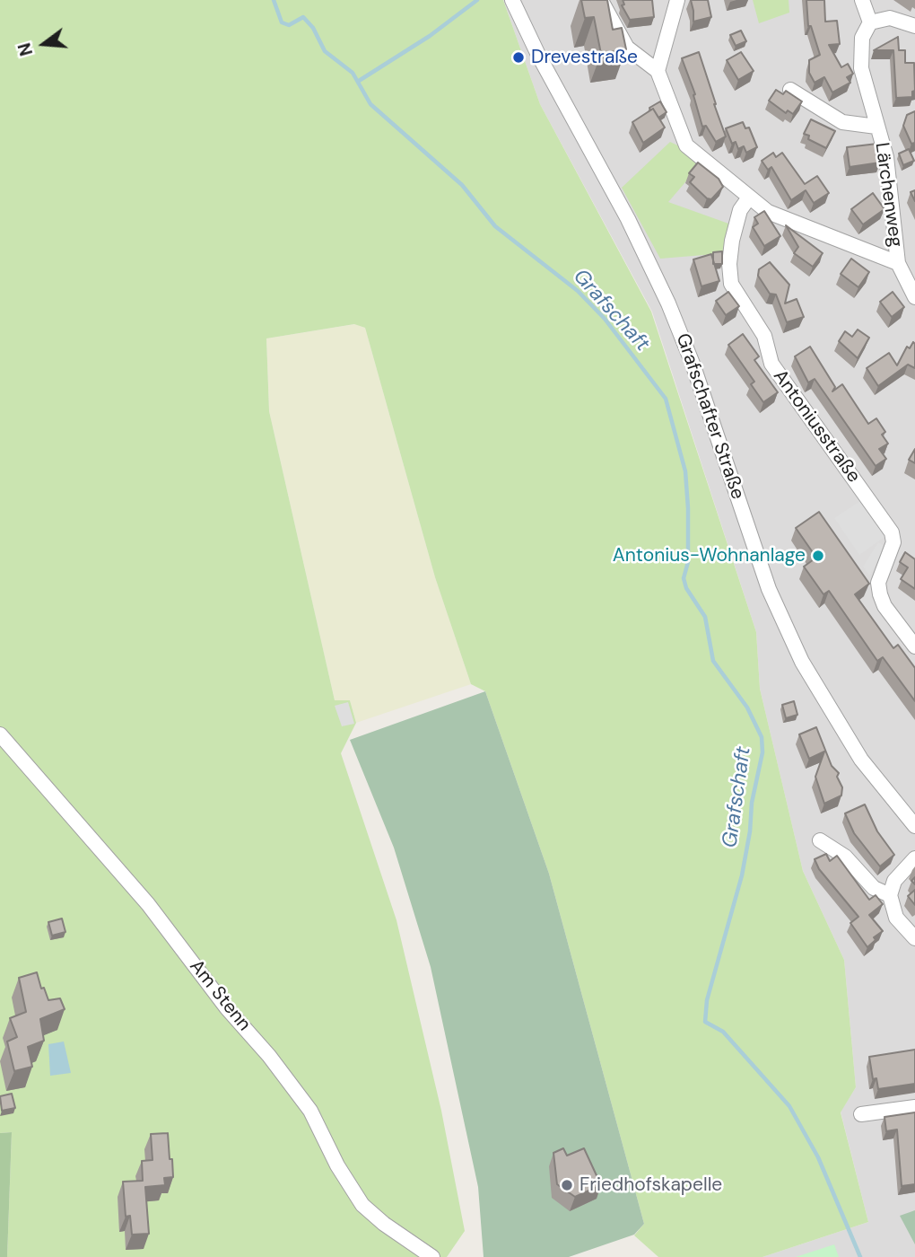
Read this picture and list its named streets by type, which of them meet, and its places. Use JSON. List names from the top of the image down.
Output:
{
  "streets": {
    "street": [
      "Lärchenweg",
      "Grafschafter Straße",
      "Antoniusstraße",
      "Am Stenn"
    ]
  },
  "water": ["Grafschaft"],
  "places": ["Drevestraße", "Antonius-Wohnanlage", "Friedhofskapelle"],
  "north": "left"
}
